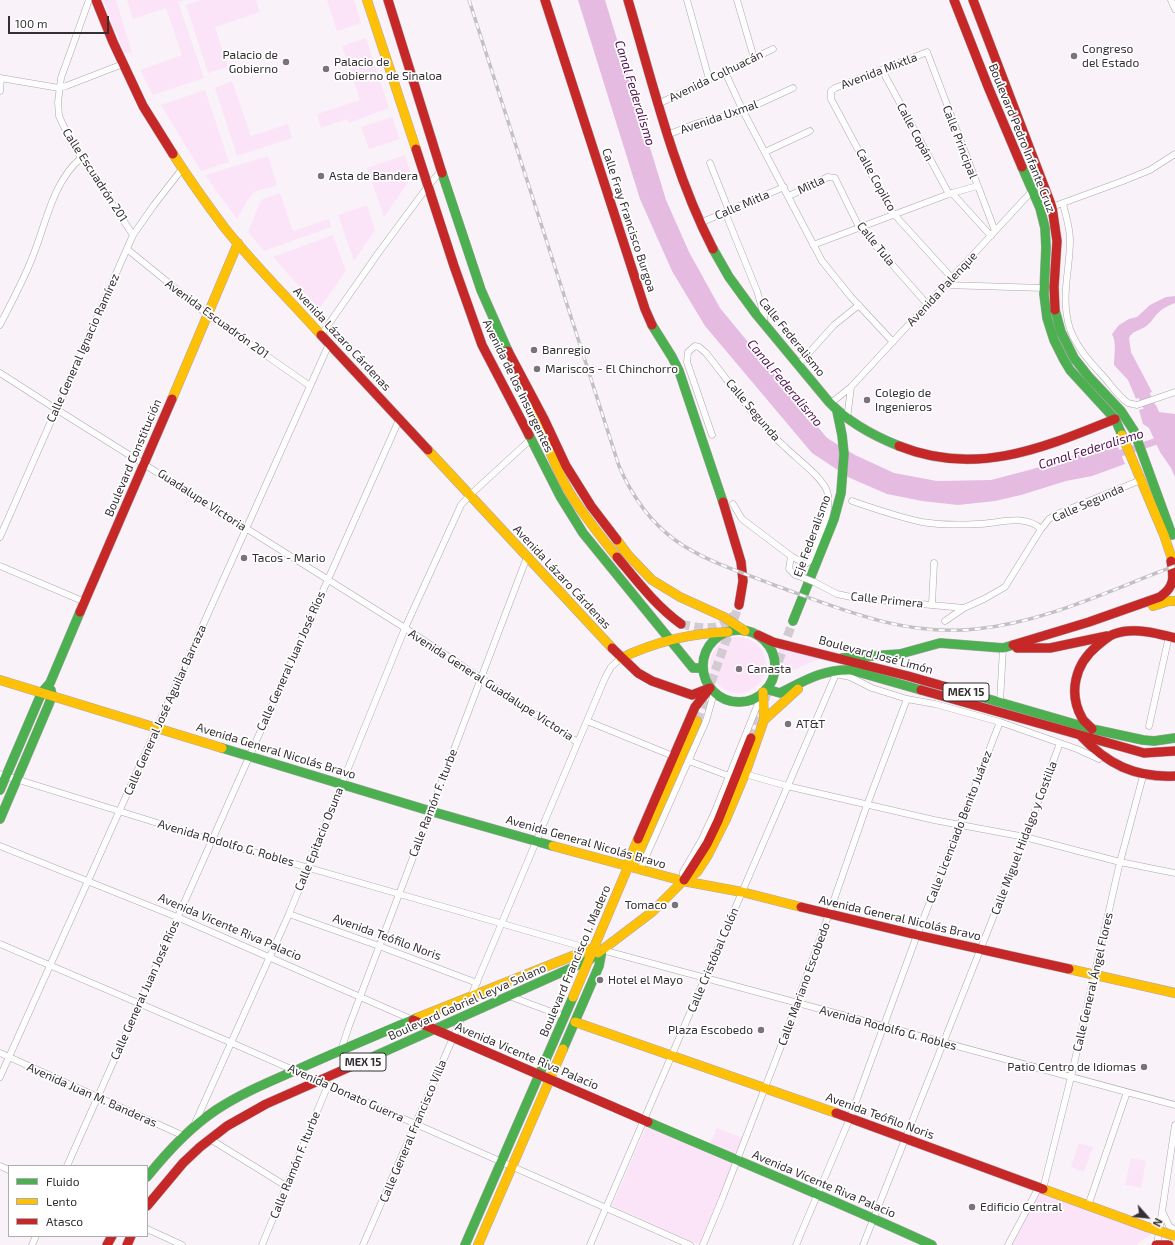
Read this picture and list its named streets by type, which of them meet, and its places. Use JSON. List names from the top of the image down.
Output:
{
  "streets": {
    "main road": [
      "Boulevard Pedro Infante Cruz",
      "Calle Fray Francisco Burgoa",
      "Calle Federalismo",
      "Avenida Lázaro Cárdenas",
      "Avenida de los Insurgentes",
      "Boulevard Constitución",
      "Eje Federalismo",
      "Boulevard José Limón",
      "MEX 15",
      "Avenida General Nicolás Bravo",
      "Avenida Vicente Riva Palacio",
      "Avenida Teófilo Noris",
      "Boulevard Francisco I. Madero",
      "Boulevard Gabriel Leyva Solano"
    ],
    "street": [
      "Avenida Mixtla",
      "Avenida Colhuacán",
      "Avenida Uxmal",
      "Calle Copán",
      "Calle Principal",
      "Calle Escuadrón 201",
      "Calle Copilco",
      "Mitla",
      "Calle Mitla",
      "Calle Tula",
      "Avenida Palenque",
      "Avenida Escuadrón 201",
      "Calle General Ignacio Ramírez",
      "Calle Segunda",
      "Guadalupe Victoria",
      "Calle Primera",
      "Calle General Juan José Ríos",
      "Avenida General Guadalupe Victoria",
      "Calle General José Aguilar Barraza",
      "Calle Ramón F. Iturbe",
      "Calle Licenciado Benito Juárez",
      "Calle Miguel Hidalgo y Costilla",
      "Calle Epitacio Osuna",
      "Avenida Rodolfo G. Robles",
      "Calle Cristóbal Colón",
      "Calle General Ángel Flores",
      "Calle Mariano Escobedo",
      "Avenida Donato Guerra",
      "Avenida Juan M. Banderas",
      "Calle General Francisco Villa"
    ]
  },
  "crossings": [
    ["Avenida Mixtla", "Calle Copán"],
    ["Avenida Mixtla", "Calle Principal"],
    ["Avenida Mixtla", "Calle Copilco"],
    ["Avenida Colhuacán", "Calle Federalismo"],
    ["Avenida Uxmal", "Calle Federalismo"],
    ["Calle Copán", "Calle Principal"],
    ["Calle Copán", "Avenida Palenque"],
    ["Boulevard Pedro Infante Cruz", "Avenida Palenque"],
    ["Boulevard Pedro Infante Cruz", "Calle Federalismo"],
    ["Boulevard Pedro Infante Cruz", "Calle Segunda"],
    ["Calle Principal", "Avenida Palenque"],
    ["Calle Escuadrón 201", "Calle General Ignacio Ramírez"],
    ["Calle Copilco", "Avenida Palenque"],
    ["Mitla", "Calle Tula"],
    ["Calle Mitla", "Calle Federalismo"],
    ["Calle Tula", "Avenida Palenque"],
    ["Avenida Palenque", "Calle Federalismo"],
    ["Avenida Escuadrón 201", "Calle General Ignacio Ramírez"],
    ["Avenida Escuadrón 201", "Boulevard Constitución"],
    ["Avenida Escuadrón 201", "Calle General José Aguilar Barraza"],
    ["Calle Federalismo", "Eje Federalismo"],
    ["Avenida Lázaro Cárdenas", "Calle General Ignacio Ramírez"],
    ["Avenida Lázaro Cárdenas", "Avenida de los Insurgentes"],
    ["Avenida Lázaro Cárdenas", "Boulevard Constitución"],
    ["Avenida Lázaro Cárdenas", "Boulevard José Limón"],
    ["Avenida Lázaro Cárdenas", "Calle General Juan José Ríos"],
    ["Avenida Lázaro Cárdenas", "Calle General José Aguilar Barraza"],
    ["Avenida Lázaro Cárdenas", "Calle Ramón F. Iturbe"],
    ["Avenida Lázaro Cárdenas", "Calle Epitacio Osuna"],
    ["Avenida Lázaro Cárdenas", "Boulevard Francisco I. Madero"],
    ["Avenida Lázaro Cárdenas", "Boulevard Gabriel Leyva Solano"],
    ["Calle General Ignacio Ramírez", "Guadalupe Victoria"],
    ["Avenida de los Insurgentes", "Boulevard José Limón"],
    ["Avenida de los Insurgentes", "Calle Epitacio Osuna"],
    ["Avenida de los Insurgentes", "Boulevard Francisco I. Madero"],
    ["Avenida de los Insurgentes", "Boulevard Gabriel Leyva Solano"],
    ["Calle Segunda", "Calle Primera"],
    ["Boulevard Constitución", "Guadalupe Victoria"],
    ["Boulevard Constitución", "Avenida General Nicolás Bravo"],
    ["Boulevard Constitución", "Avenida Rodolfo G. Robles"],
    ["Guadalupe Victoria", "Calle General Juan José Ríos"],
    ["Guadalupe Victoria", "Avenida General Guadalupe Victoria"],
    ["Guadalupe Victoria", "Calle General José Aguilar Barraza"],
    ["Guadalupe Victoria", "Calle Epitacio Osuna"],
    ["Boulevard José Limón", "Boulevard Francisco I. Madero"],
    ["Boulevard José Limón", "Boulevard Gabriel Leyva Solano"],
    ["Calle General Juan José Ríos", "Avenida General Nicolás Bravo"],
    ["Calle General Juan José Ríos", "Avenida Rodolfo G. Robles"],
    ["Calle General Juan José Ríos", "Avenida Vicente Riva Palacio"],
    ["Calle General Juan José Ríos", "Avenida Donato Guerra"],
    ["Calle General Juan José Ríos", "Avenida Juan M. Banderas"],
    ["Avenida General Guadalupe Victoria", "Calle Ramón F. Iturbe"],
    ["Avenida General Guadalupe Victoria", "Calle Epitacio Osuna"],
    ["Avenida General Guadalupe Victoria", "Boulevard Francisco I. Madero"],
    ["Calle General José Aguilar Barraza", "Avenida General Nicolás Bravo"],
    ["Calle General José Aguilar Barraza", "Avenida Rodolfo G. Robles"],
    ["Calle General José Aguilar Barraza", "Avenida Vicente Riva Palacio"],
    ["Calle General José Aguilar Barraza", "Avenida Donato Guerra"],
    ["Calle General José Aguilar Barraza", "Avenida Juan M. Banderas"],
    ["Avenida General Nicolás Bravo", "Calle Ramón F. Iturbe"],
    ["Avenida General Nicolás Bravo", "Calle Licenciado Benito Juárez"],
    ["Avenida General Nicolás Bravo", "Calle Miguel Hidalgo y Costilla"],
    ["Avenida General Nicolás Bravo", "Calle Epitacio Osuna"],
    ["Avenida General Nicolás Bravo", "Calle Cristóbal Colón"],
    ["Avenida General Nicolás Bravo", "Boulevard Francisco I. Madero"],
    ["Avenida General Nicolás Bravo", "Calle General Ángel Flores"],
    ["Avenida General Nicolás Bravo", "Calle Mariano Escobedo"],
    ["Avenida General Nicolás Bravo", "Boulevard Gabriel Leyva Solano"],
    ["Calle Ramón F. Iturbe", "Avenida Rodolfo G. Robles"],
    ["Calle Ramón F. Iturbe", "Avenida Vicente Riva Palacio"],
    ["Calle Ramón F. Iturbe", "Avenida Teófilo Noris"],
    ["Calle Ramón F. Iturbe", "Boulevard Gabriel Leyva Solano"],
    ["Calle Ramón F. Iturbe", "Avenida Donato Guerra"],
    ["Calle Licenciado Benito Juárez", "Avenida Rodolfo G. Robles"],
    ["Calle Licenciado Benito Juárez", "Avenida Vicente Riva Palacio"],
    ["Calle Licenciado Benito Juárez", "Avenida Teófilo Noris"],
    ["Calle Miguel Hidalgo y Costilla", "Avenida Rodolfo G. Robles"],
    ["Calle Miguel Hidalgo y Costilla", "Avenida Vicente Riva Palacio"],
    ["Calle Miguel Hidalgo y Costilla", "Avenida Teófilo Noris"],
    ["Calle Epitacio Osuna", "Avenida Rodolfo G. Robles"],
    ["Calle Epitacio Osuna", "Avenida Vicente Riva Palacio"],
    ["Calle Epitacio Osuna", "Avenida Teófilo Noris"],
    ["Calle Epitacio Osuna", "Boulevard Gabriel Leyva Solano"],
    ["Calle Epitacio Osuna", "Avenida Donato Guerra"],
    ["Avenida Rodolfo G. Robles", "Calle Cristóbal Colón"],
    ["Avenida Rodolfo G. Robles", "Boulevard Francisco I. Madero"],
    ["Avenida Rodolfo G. Robles", "Calle General Ángel Flores"],
    ["Avenida Rodolfo G. Robles", "Calle Mariano Escobedo"],
    ["Avenida Rodolfo G. Robles", "Boulevard Gabriel Leyva Solano"],
    ["Avenida Vicente Riva Palacio", "Calle Cristóbal Colón"],
    ["Avenida Vicente Riva Palacio", "Boulevard Francisco I. Madero"],
    ["Avenida Vicente Riva Palacio", "Calle Mariano Escobedo"],
    ["Avenida Vicente Riva Palacio", "Boulevard Gabriel Leyva Solano"],
    ["Avenida Vicente Riva Palacio", "Calle General Francisco Villa"],
    ["Avenida Teófilo Noris", "Calle Cristóbal Colón"],
    ["Avenida Teófilo Noris", "Boulevard Francisco I. Madero"],
    ["Avenida Teófilo Noris", "Calle General Ángel Flores"],
    ["Avenida Teófilo Noris", "Calle Mariano Escobedo"],
    ["Calle Cristóbal Colón", "Avenida Donato Guerra"],
    ["Boulevard Francisco I. Madero", "Boulevard Gabriel Leyva Solano"],
    ["Boulevard Francisco I. Madero", "Avenida Donato Guerra"],
    ["Boulevard Gabriel Leyva Solano", "Avenida Donato Guerra"],
    ["Boulevard Gabriel Leyva Solano", "Avenida Juan M. Banderas"],
    ["Boulevard Gabriel Leyva Solano", "Calle General Francisco Villa"],
    ["Avenida Donato Guerra", "Calle General Francisco Villa"]
  ],
  "water": ["Canal Federalismo"],
  "places": [
    "Congreso del Estado",
    "Palacio de Gobierno",
    "Palacio de Gobierno de Sinaloa",
    "Asta de Bandera",
    "Banregio",
    "Mariscos - El Chinchorro",
    "Colegio de Ingenieros",
    "Tacos - Mario",
    "Canasta",
    "AT&T",
    "Tomaco",
    "Hotel el Mayo",
    "Plaza Escobedo",
    "Patio Centro de Idiomas",
    "Edificio Central"
  ],
  "legend": ["Fluido", "Lento", "Atasco"],
  "scale_bar": "100 m",
  "north": "bottom right"
}
